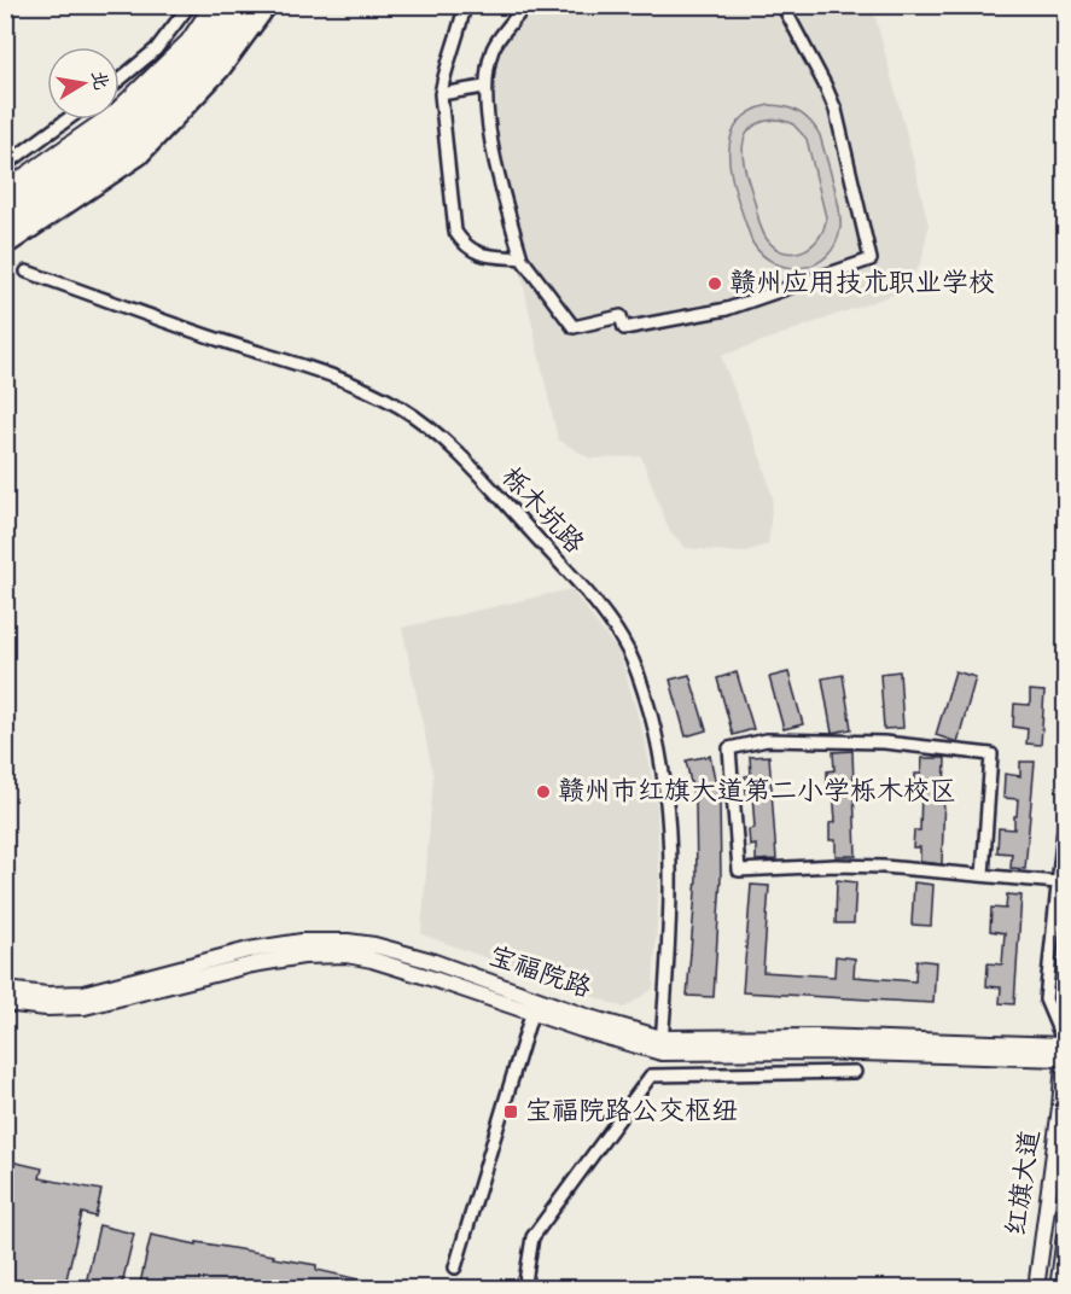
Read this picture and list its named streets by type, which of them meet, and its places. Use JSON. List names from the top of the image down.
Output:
{
  "streets": {
    "main road": ["宝福院路", "红旗大道"],
    "street": ["栎木坑路"]
  },
  "crossings": [
    ["栎木坑路", "宝福院路"],
    ["宝福院路", "红旗大道"]
  ],
  "places": {
    "other": ["赣州应用技术职业学校", "赣州市红旗大道第二小学栎木校区"],
    "transit": ["宝福院路公交枢纽"]
  },
  "north": "right"
}
